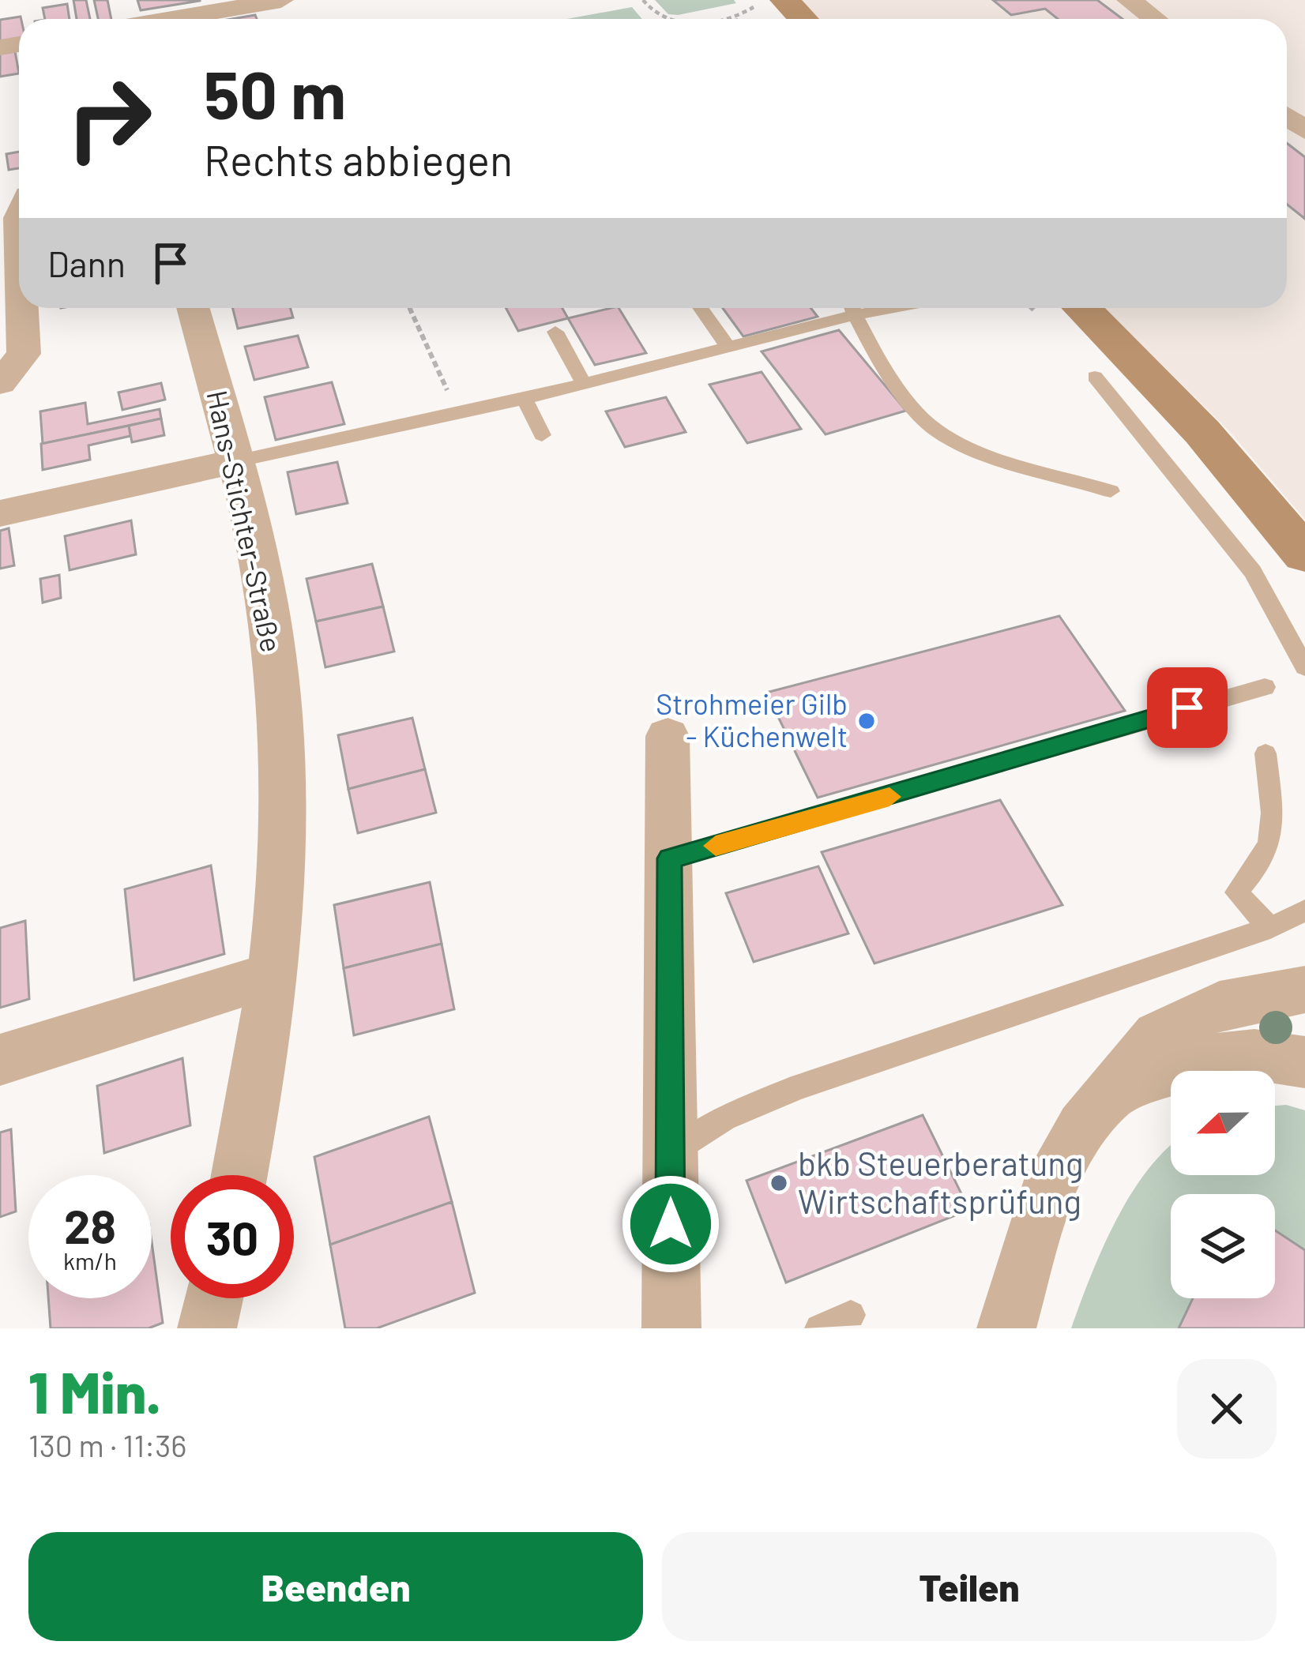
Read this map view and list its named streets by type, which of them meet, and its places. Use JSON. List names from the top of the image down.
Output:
{
  "streets": {
    "street": ["Hans-Stichter-Straße"]
  },
  "places": ["Strohmeier Gilb - Küchenwelt", "bkb Steuerberatung Wirtschaftsprüfung"],
  "north": "left",
  "page": {
    "turn": ["50 m", "Rechts abbiegen"],
    "then": "Dann",
    "speed": "28 km/h",
    "limit": "30",
    "heading": ["1 Min.", "130 m · 11:36"],
    "buttons": ["Beenden", "Teilen"]
  }
}
